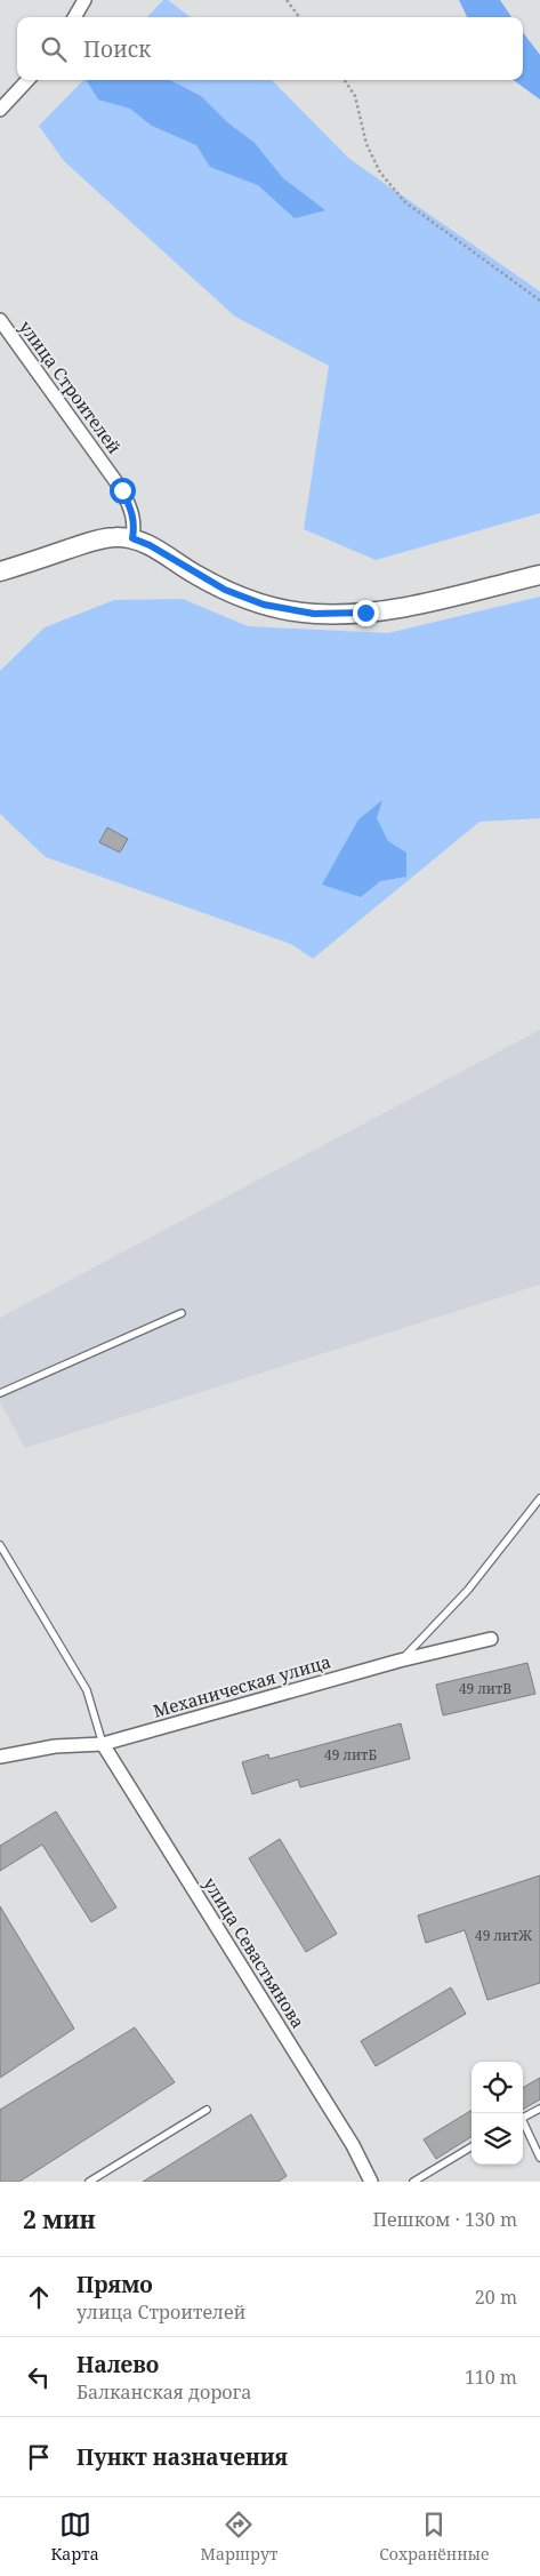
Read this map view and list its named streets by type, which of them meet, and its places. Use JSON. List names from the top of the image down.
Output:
{
  "streets": {
    "street": ["улица Строителей", "Механическая улица", "улица Севастьянова"]
  },
  "crossings": [
    ["Механическая улица", "улица Севастьянова"]
  ],
  "house_numbers": ["49 литВ", "49 литБ", "49 литЖ"],
  "page": {
    "search": "Поиск",
    "heading": ["2 мин", "Пешком · 130 m"],
    "list": [
      ["Прямо", "улица Строителей", "20 m"],
      ["Налево", "Балканская дорога", "110 m"],
      "Пункт назначения"
    ],
    "nav": ["Карта", "Маршрут", "Сохранённые"]
  }
}
